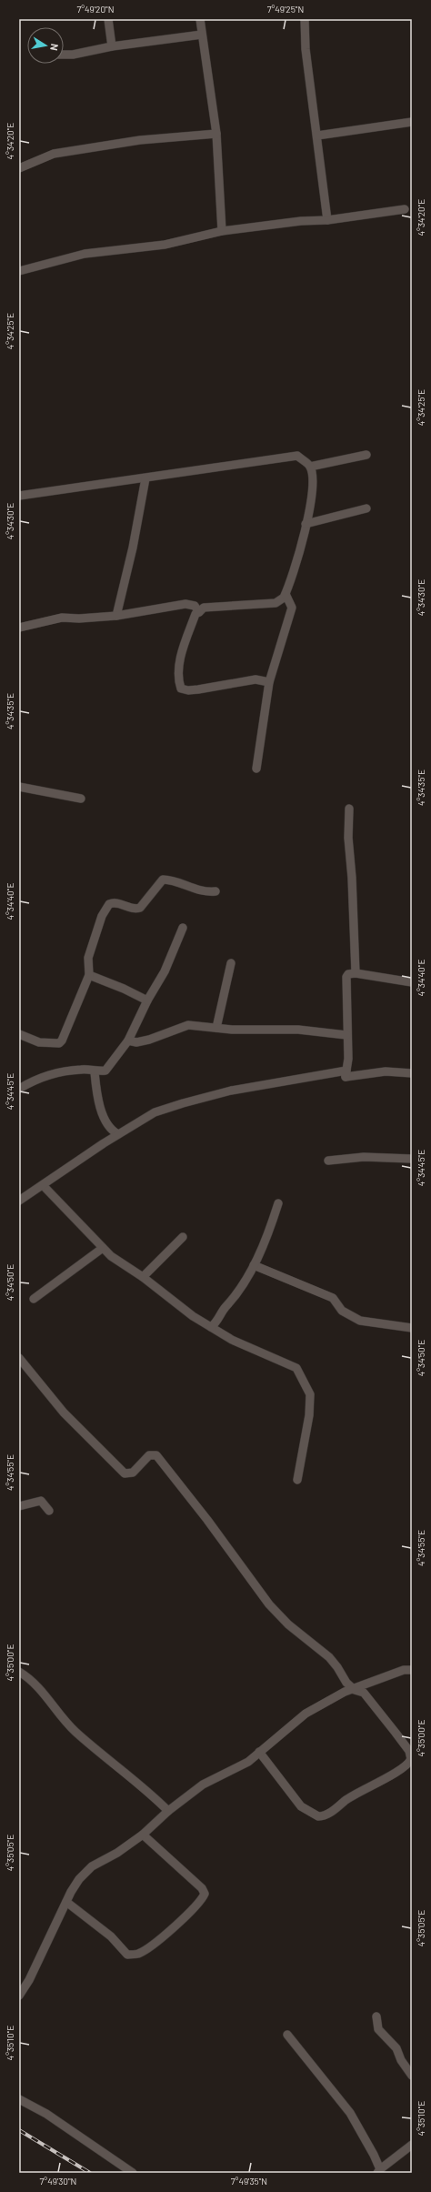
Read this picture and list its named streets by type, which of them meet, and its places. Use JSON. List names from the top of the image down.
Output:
{
  "north": "right",
  "coordinates": [
    "7°49'20\"N",
    "7°49'25\"N",
    "4°34'20\"E",
    "4°34'25\"E",
    "4°34'30\"E",
    "4°34'35\"E",
    "4°34'40\"E",
    "4°34'45\"E",
    "4°34'50\"E",
    "4°34'55\"E",
    "4°35'00\"E",
    "4°35'05\"E",
    "4°35'10\"E",
    "7°49'30\"N",
    "7°49'35\"N"
  ]
}
